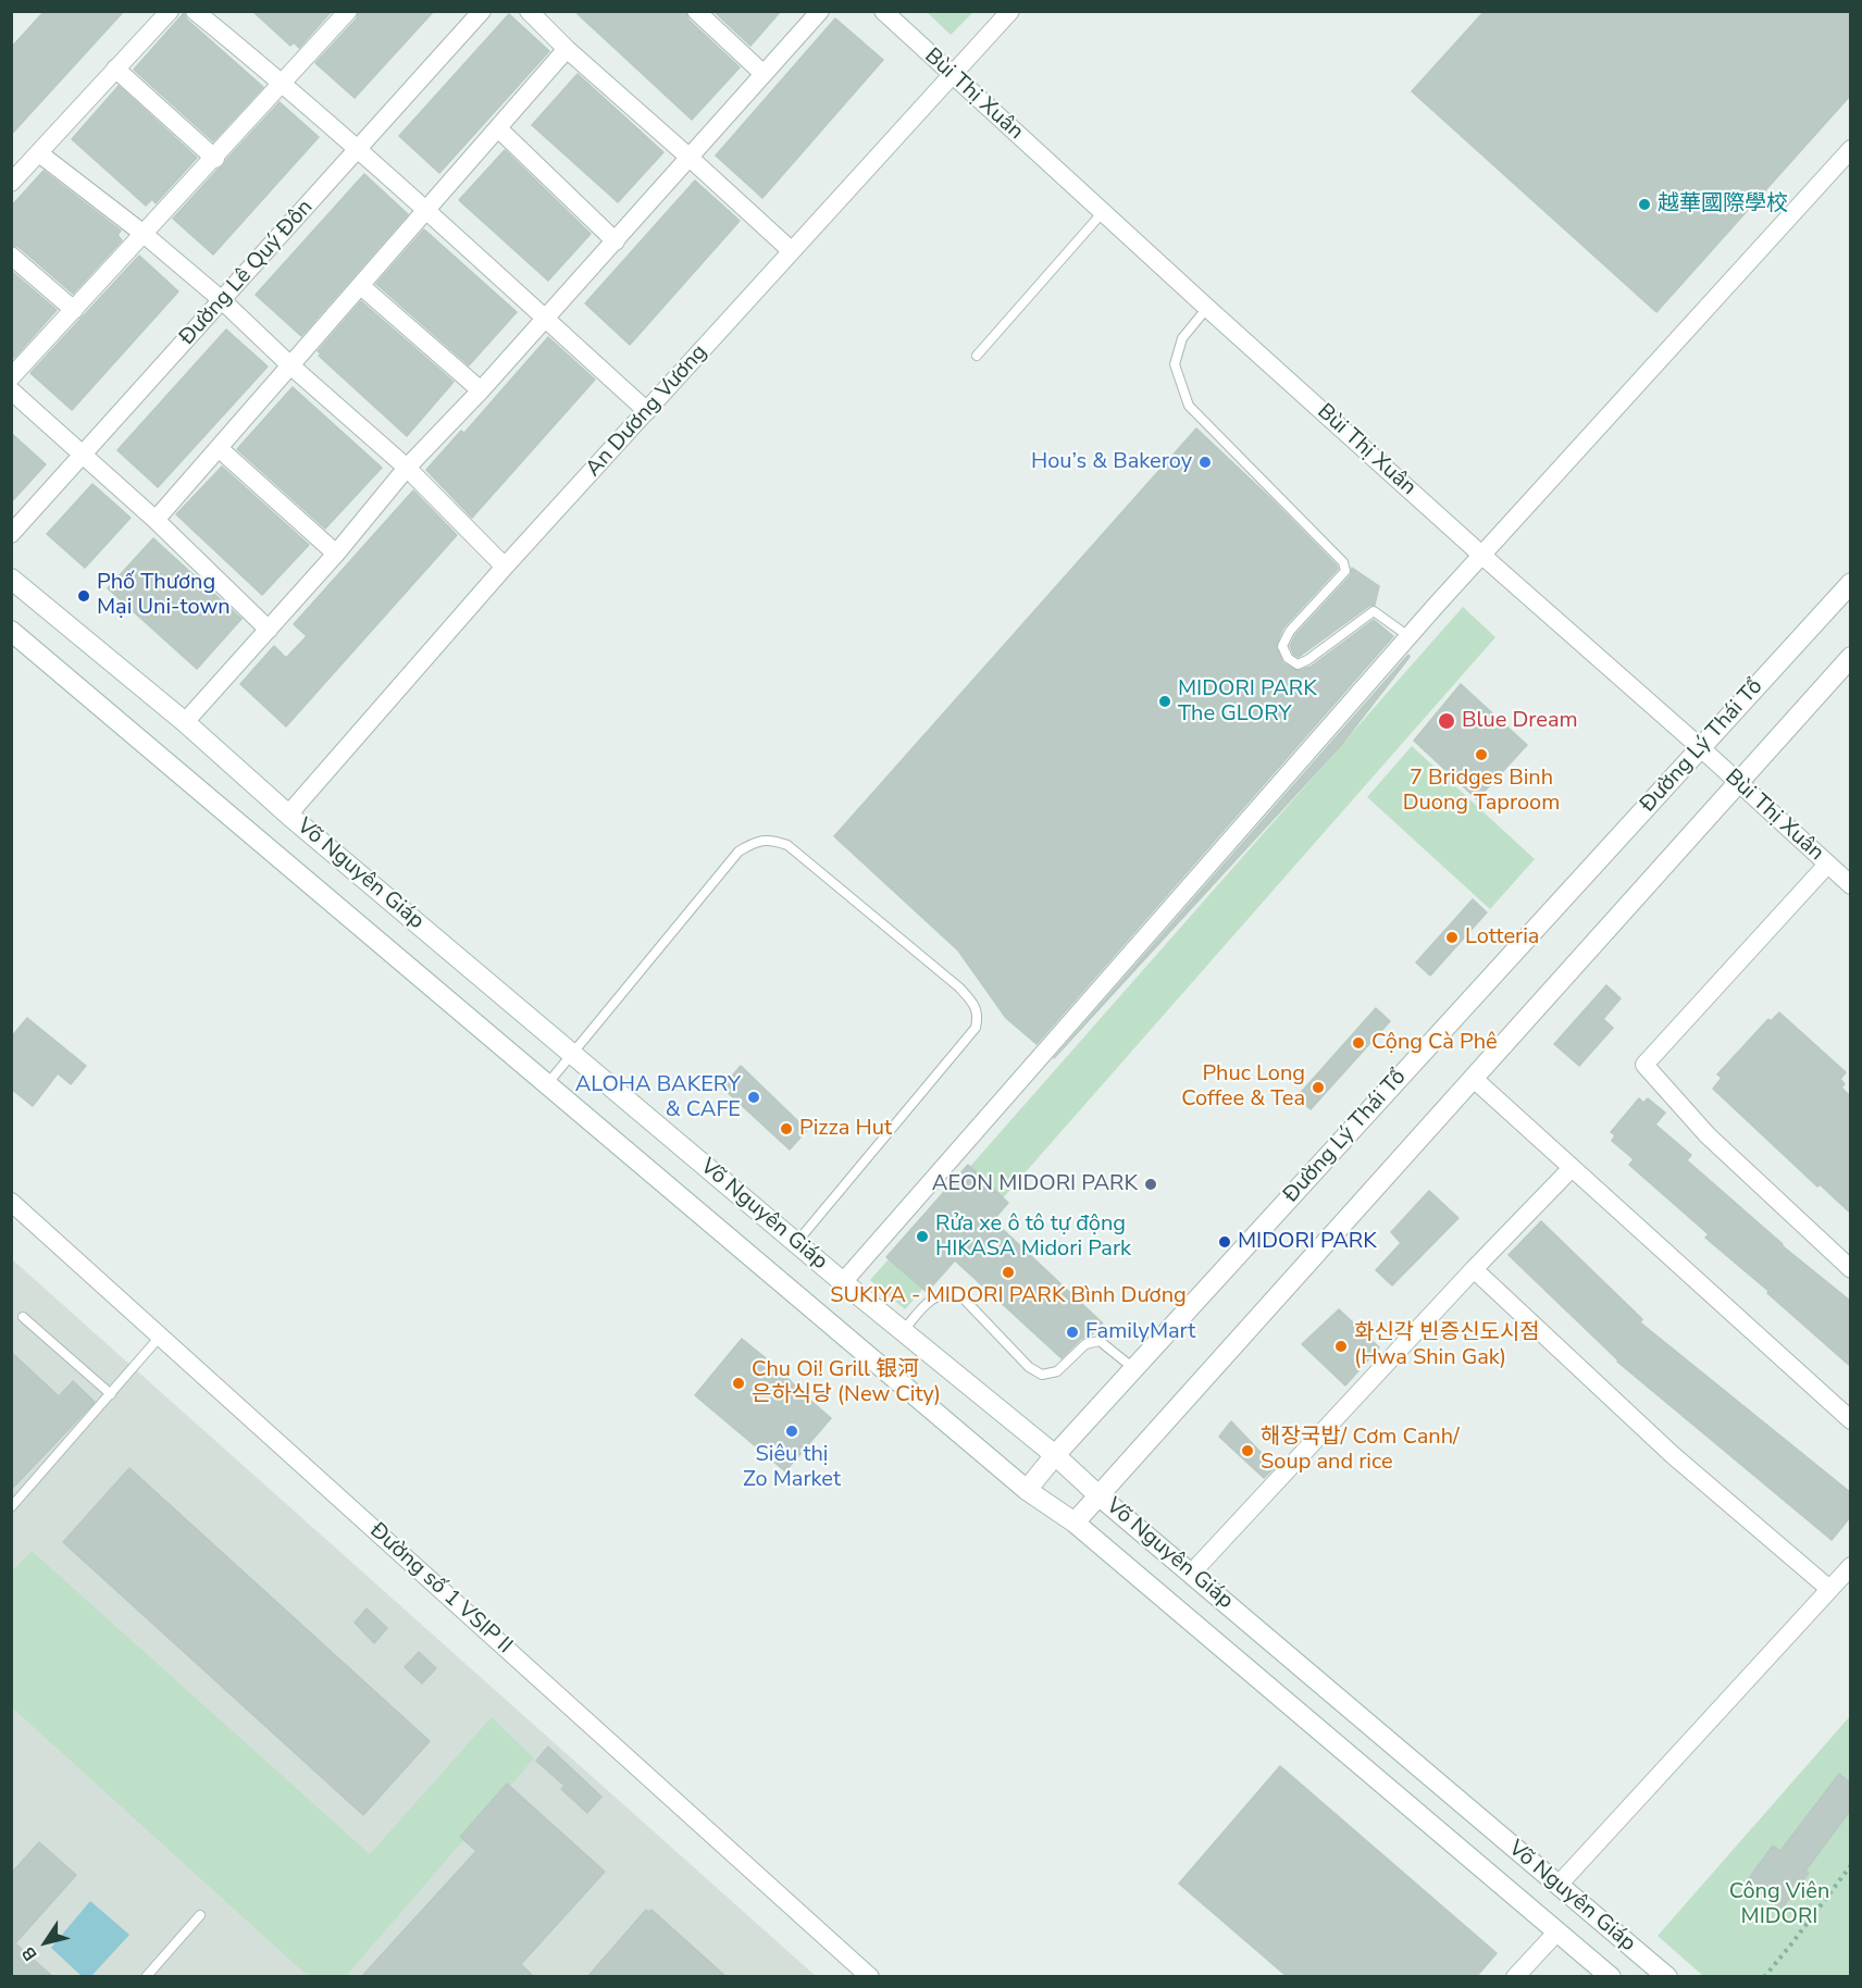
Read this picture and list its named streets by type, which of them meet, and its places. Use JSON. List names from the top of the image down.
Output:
{
  "streets": {
    "main road": ["Đường Lý Thái Tổ", "Võ Nguyên Giáp"],
    "street": [
      "Bùi Thị Xuân",
      "Đường Lê Quý Đôn",
      "An Dương Vương",
      "Đường số 1 VSIP II"
    ]
  },
  "crossings": [
    ["Bùi Thị Xuân", "An Dương Vương"],
    ["Bùi Thị Xuân", "Đường Lý Thái Tổ"],
    ["An Dương Vương", "Võ Nguyên Giáp"],
    ["Đường Lý Thái Tổ", "Võ Nguyên Giáp"]
  ],
  "parks": ["Công Viên MIDORI"],
  "places": [
    "越華國際學校",
    "Hou’s & Bakeroy",
    "Phố Thương Mại Uni-town",
    "MIDORI PARK The GLORY",
    "Blue Dream",
    "7 Bridges Binh Duong Taproom",
    "Lotteria",
    "Cộng Cà Phê",
    "Phuc Long Coffee & Tea",
    "ALOHA BAKERY & CAFE",
    "Pizza Hut",
    "AEON MIDORI PARK",
    "Rửa xe ô tô tự động HIKASA Midori Park",
    "MIDORI PARK",
    "SUKIYA - MIDORI PARK Bình Dương",
    "FamilyMart",
    "화신각 빈증신도시점 (Hwa Shin Gak)",
    "Chu Oi! Grill 银河 은하식당 (New City)",
    "Siêu thị Zo Market",
    "해장국밥/ Cơm Canh/ Soup and rice"
  ],
  "north": "bottom left"
}
